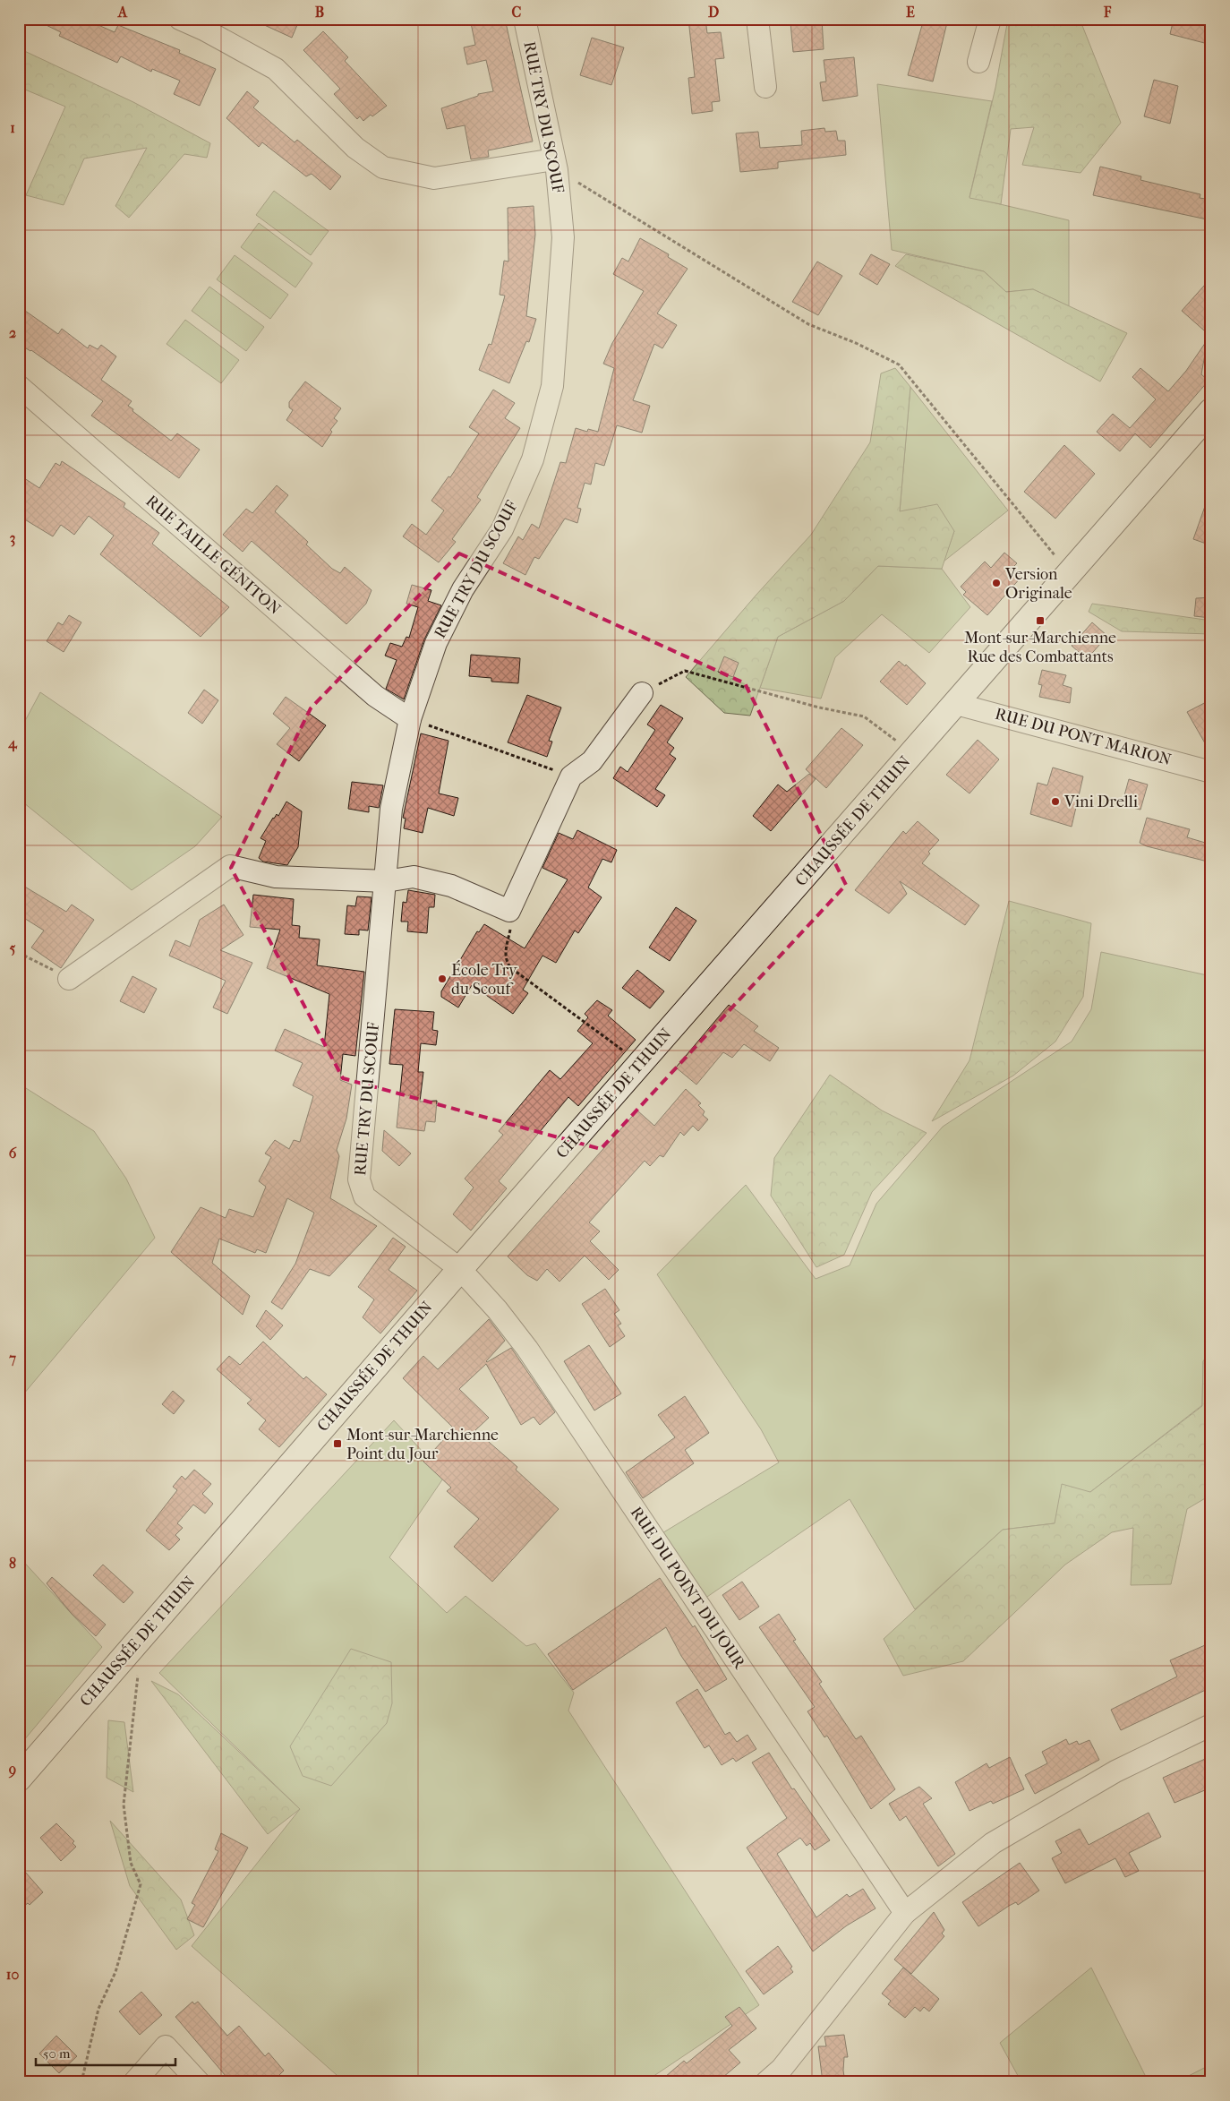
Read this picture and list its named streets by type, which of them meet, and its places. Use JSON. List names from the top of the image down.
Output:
{
  "streets": {
    "main road": ["CHAUSSÉE DE THUIN"],
    "street": [
      "RUE TRY DU SCOUF",
      "RUE TAILLE GÉNITON",
      "RUE DU PONT MARION",
      "RUE DU POINT DU JOUR"
    ]
  },
  "crossings": [
    ["RUE TRY DU SCOUF", "RUE TAILLE GÉNITON"],
    ["RUE TRY DU SCOUF", "CHAUSSÉE DE THUIN"],
    ["RUE TRY DU SCOUF", "RUE DU POINT DU JOUR"],
    ["RUE DU PONT MARION", "CHAUSSÉE DE THUIN"],
    ["CHAUSSÉE DE THUIN", "RUE DU POINT DU JOUR"]
  ],
  "places": {
    "other": ["Version Originale", "Vini Drelli", "École Try du Scouf"],
    "transit": ["Mont-sur-Marchienne Rue des Combattants", "Mont-sur-Marchienne Point du Jour"]
  },
  "scale_bar": "50 m",
  "grid": {
    "columns": [
      "A",
      "B",
      "C",
      "D",
      "E",
      "F"
    ],
    "rows": [
      "1",
      "2",
      "3",
      "4",
      "5",
      "6",
      "7",
      "8",
      "9",
      "10"
    ]
  }
}
